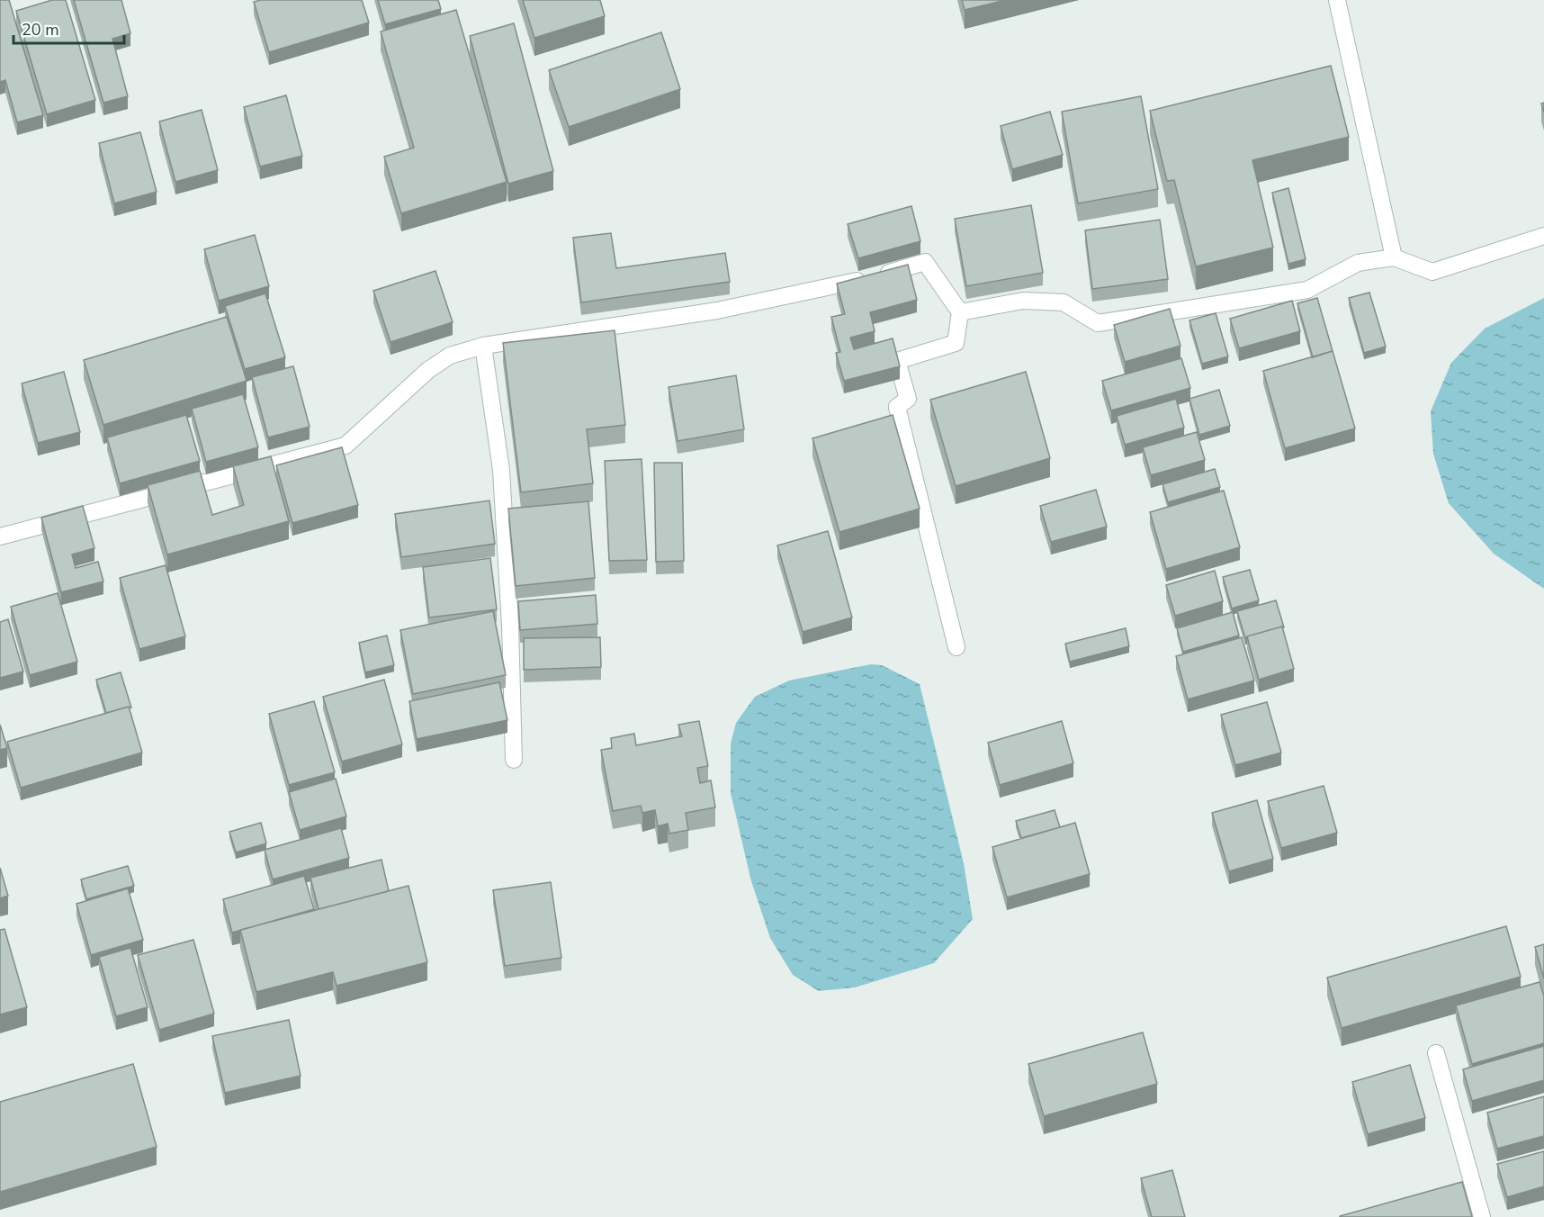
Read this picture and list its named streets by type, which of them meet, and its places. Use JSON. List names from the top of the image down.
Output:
{
  "scale_bar": "20 m"
}
